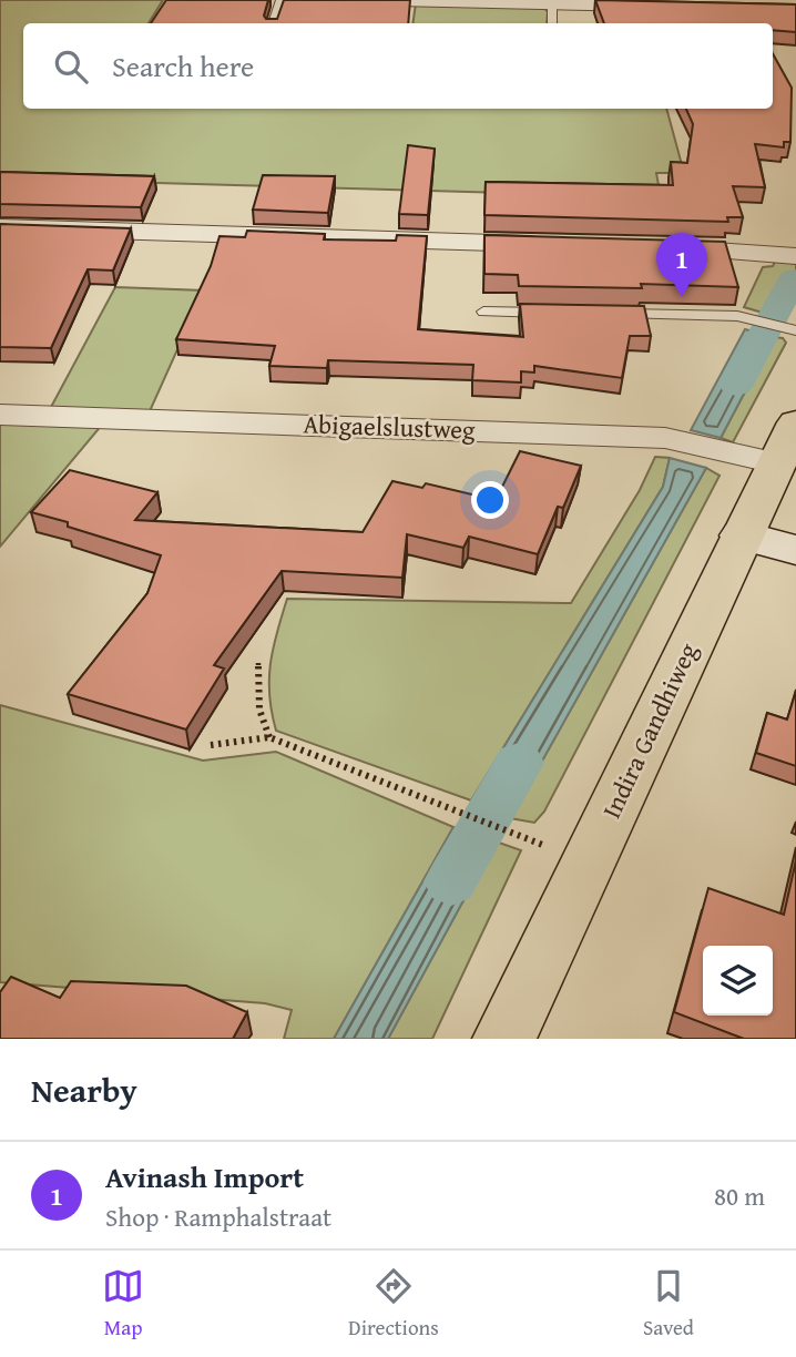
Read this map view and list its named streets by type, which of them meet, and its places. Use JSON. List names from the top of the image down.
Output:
{
  "streets": {
    "main road": ["Indira Gandhiweg"],
    "street": ["Abigaelslustweg"]
  },
  "crossings": [
    ["Abigaelslustweg", "Indira Gandhiweg"]
  ],
  "page": {
    "search": "Search here",
    "pins": "1",
    "heading": "Nearby",
    "list": [
      {
        "mark": "1",
        "name": "Avinash Import",
        "note": "Shop · Ramphalstraat",
        "value": "80 m"
      }
    ],
    "nav": ["Map", "Directions", "Saved"]
  }
}
